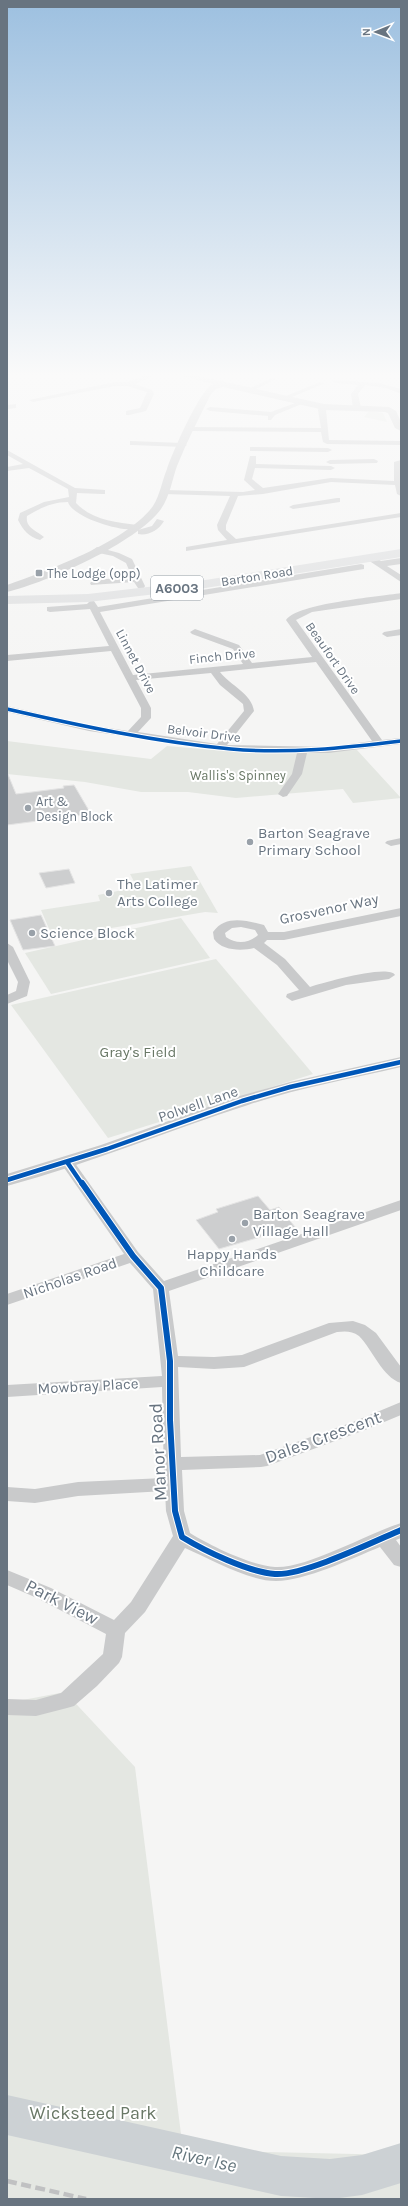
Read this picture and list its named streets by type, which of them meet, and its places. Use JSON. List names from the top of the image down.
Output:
{
  "streets": {
    "main road": ["Barton Road", "A6003"],
    "street": [
      "Finch Drive",
      "Beaufort Drive",
      "Linnet Drive",
      "Belvoir Drive",
      "Grosvenor Way",
      "Polwell Lane",
      "Nicholas Road",
      "Mowbray Place",
      "Dales Crescent",
      "Manor Road",
      "Park View"
    ]
  },
  "crossings": [
    ["Barton Road", "Linnet Drive"],
    ["Finch Drive", "Beaufort Drive"],
    ["Finch Drive", "Linnet Drive"],
    ["Beaufort Drive", "Belvoir Drive"],
    ["Linnet Drive", "Belvoir Drive"],
    ["Mowbray Place", "Manor Road"],
    ["Dales Crescent", "Manor Road"],
    ["Manor Road", "Park View"]
  ],
  "water": ["River Ise"],
  "parks": ["Wallis's Spinney", "Gray's Field", "Wicksteed Park"],
  "places": {
    "transit": ["The Lodge (opp)"],
    "other": [
      "Art & Design Block",
      "Barton Seagrave Primary School",
      "The Latimer Arts College",
      "Science Block",
      "Barton Seagrave Village Hall",
      "Happy Hands Childcare"
    ]
  },
  "north": "left"
}
